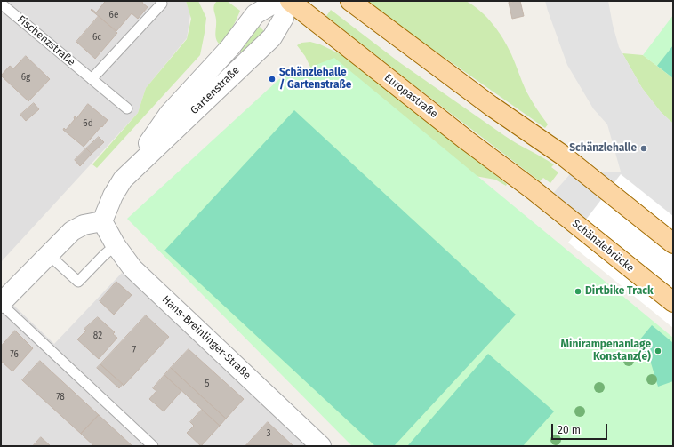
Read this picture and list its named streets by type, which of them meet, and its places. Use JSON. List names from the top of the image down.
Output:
{
  "streets": {
    "main road": ["Europastraße", "Schänzlebrücke"],
    "street": ["Gartenstraße", "Hans-Breinlinger-Straße"],
    "lane": ["Fischenzstraße"]
  },
  "crossings": [
    ["Gartenstraße", "Europastraße"],
    ["Gartenstraße", "Hans-Breinlinger-Straße"],
    ["Europastraße", "Schänzlebrücke"]
  ],
  "places": [
    "Schänzlehalle / Gartenstraße",
    "Schänzlehalle",
    "Dirtbike Track",
    "Minirampenanlage Konstanz(e)"
  ],
  "house_numbers": [
    "6e",
    "6c",
    "6g",
    "6d",
    "82",
    "7",
    "76",
    "5",
    "78",
    "3"
  ],
  "scale_bar": "20 m"
}
